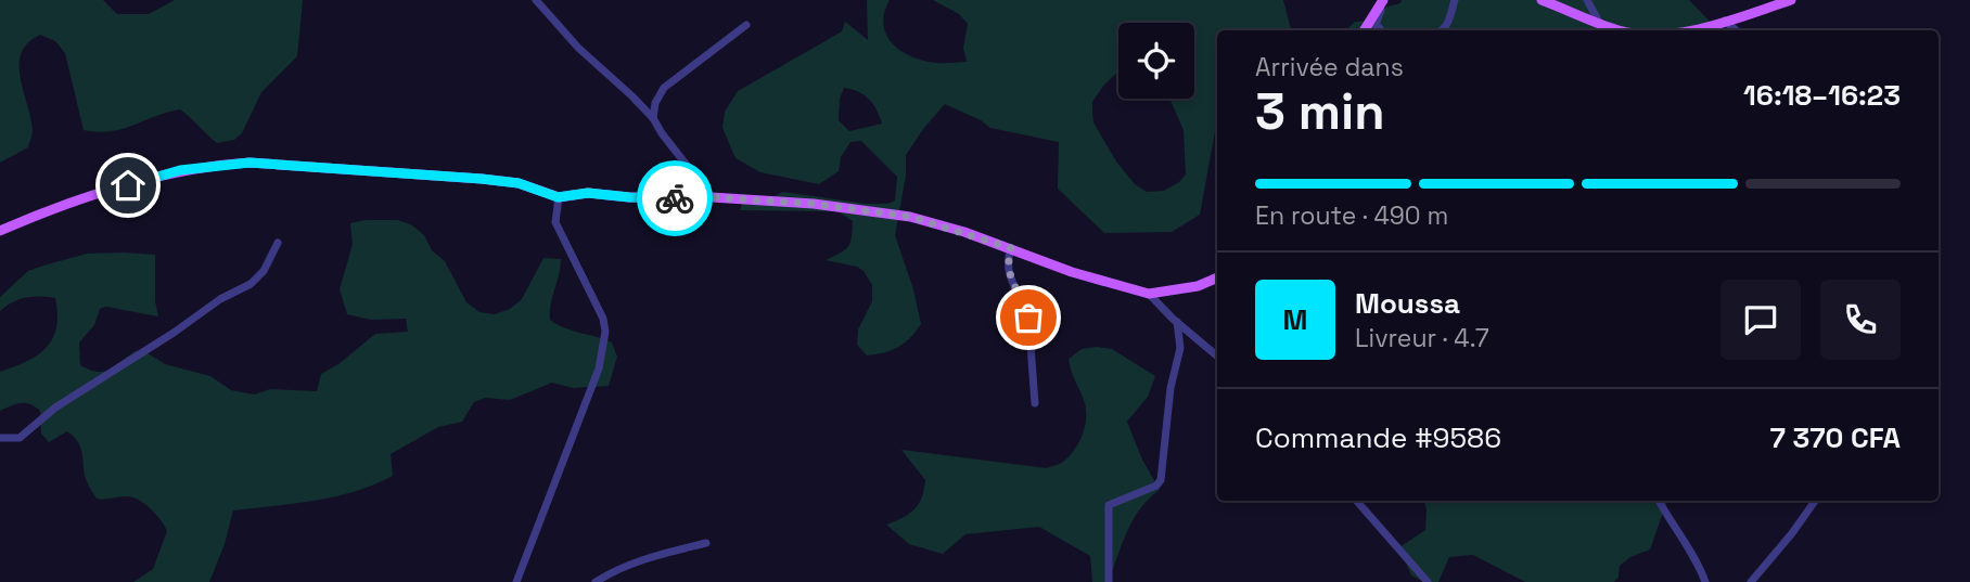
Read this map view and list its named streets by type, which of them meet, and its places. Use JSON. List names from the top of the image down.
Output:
{
  "page": {
    "heading": ["3 min", "Arrivée dans", "16:18–16:23"],
    "panel": [
      "Moussa",
      "Livreur · 4.7",
      "Commande #9586",
      "7 370 CFA"
    ],
    "bar": "En route · 490 m",
    "round": "M"
  }
}
